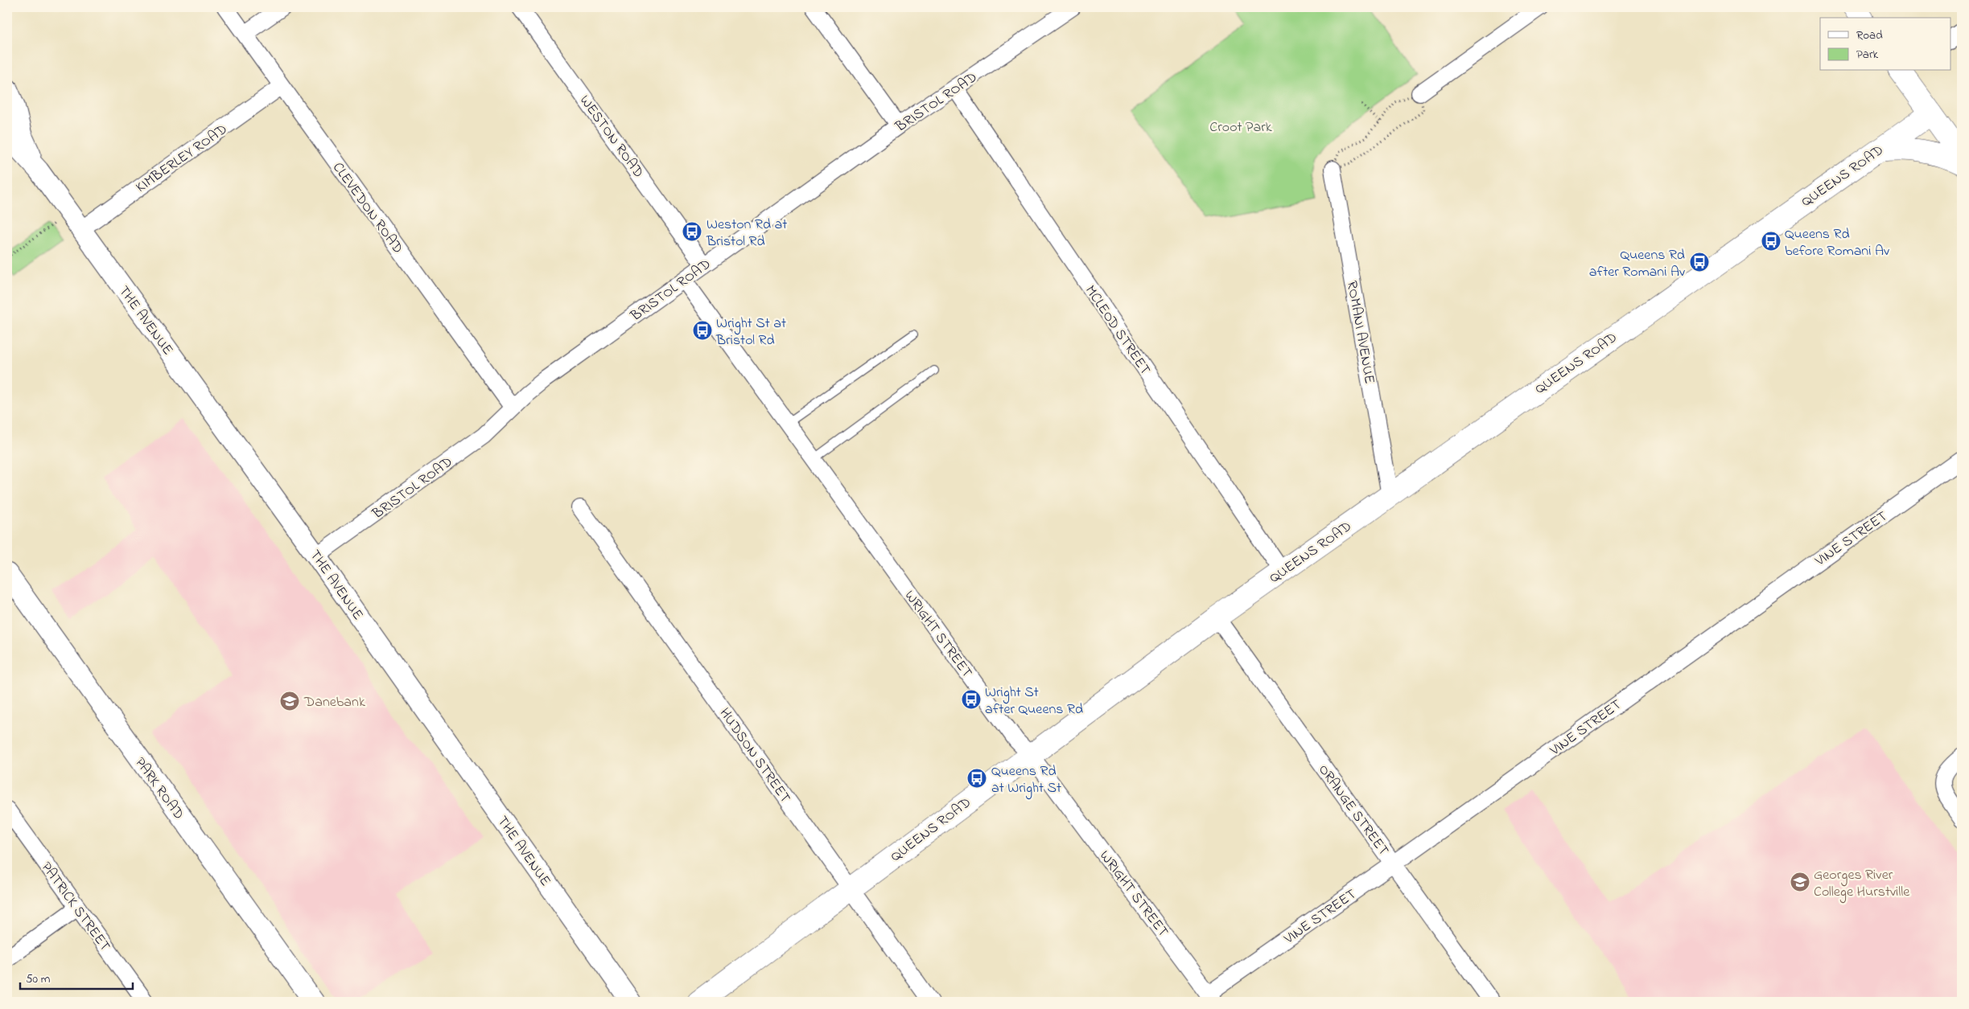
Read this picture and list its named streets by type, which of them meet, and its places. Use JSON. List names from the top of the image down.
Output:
{
  "streets": {
    "main road": ["QUEENS ROAD"],
    "street": [
      "BRISTOL ROAD",
      "WESTON ROAD",
      "KIMBERLEY ROAD",
      "CLEVEDON ROAD",
      "THE AVENUE",
      "MCLEOD STREET",
      "ROMANI AVENUE",
      "VINE STREET",
      "WRIGHT STREET",
      "HUDSON STREET",
      "PARK ROAD",
      "ORANGE STREET",
      "PATRICK STREET"
    ]
  },
  "crossings": [
    ["BRISTOL ROAD", "WESTON ROAD"],
    ["BRISTOL ROAD", "CLEVEDON ROAD"],
    ["BRISTOL ROAD", "THE AVENUE"],
    ["BRISTOL ROAD", "MCLEOD STREET"],
    ["BRISTOL ROAD", "WRIGHT STREET"],
    ["KIMBERLEY ROAD", "CLEVEDON ROAD"],
    ["KIMBERLEY ROAD", "THE AVENUE"],
    ["QUEENS ROAD", "MCLEOD STREET"],
    ["QUEENS ROAD", "ROMANI AVENUE"],
    ["QUEENS ROAD", "WRIGHT STREET"],
    ["QUEENS ROAD", "HUDSON STREET"],
    ["QUEENS ROAD", "ORANGE STREET"],
    ["VINE STREET", "WRIGHT STREET"],
    ["VINE STREET", "ORANGE STREET"]
  ],
  "parks": ["Croot Park"],
  "places": {
    "bus stop": [
      "Weston Rd at Bristol Rd",
      "Queens Rd before Romani Av",
      "Queens Rd after Romani Av",
      "Wright St at Bristol Rd",
      "Wright St after Queens Rd",
      "Queens Rd at Wright St"
    ],
    "school or university": ["Danebank", "Georges River College Hurstville"]
  },
  "legend": ["Road", "Park"],
  "scale_bar": "50 m"
}
